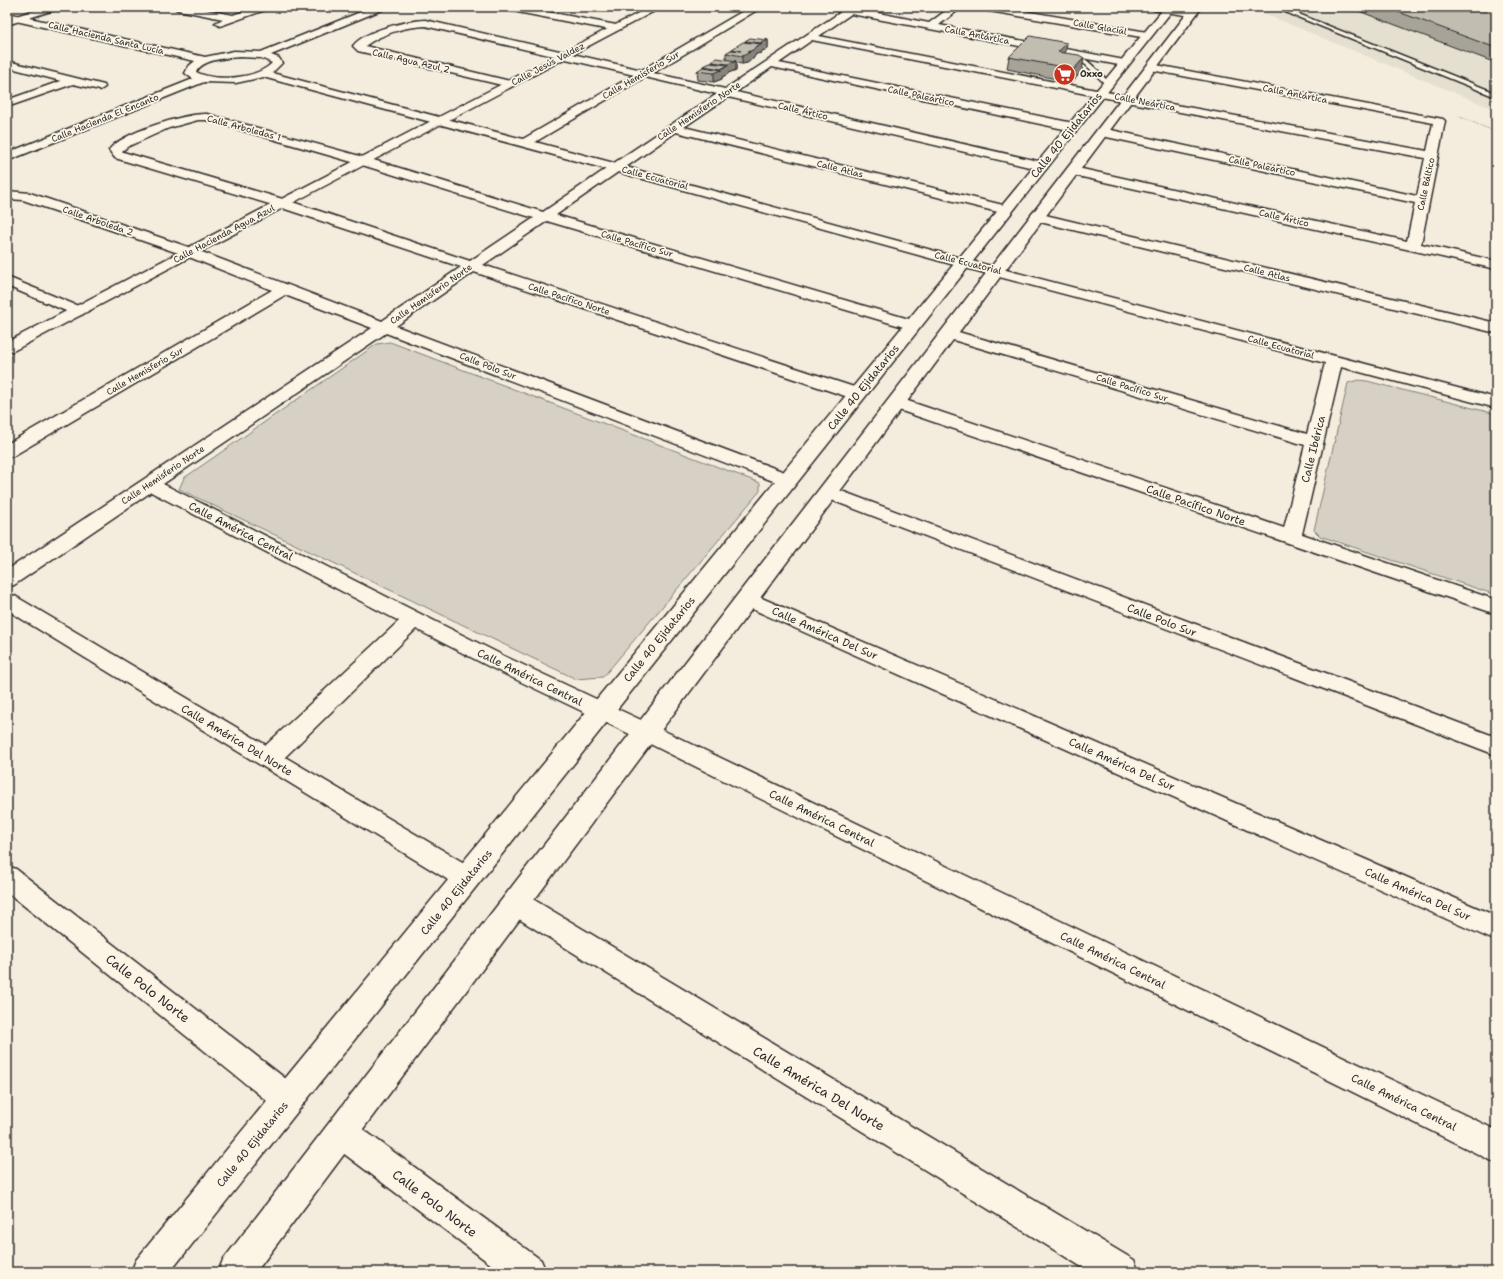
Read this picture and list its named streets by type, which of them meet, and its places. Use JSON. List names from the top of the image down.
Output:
{
  "streets": {
    "street": [
      "Calle Glacial",
      "Calle Antártica",
      "Calle Hacienda Santa Lucía",
      "Calle Agua Azul 2",
      "Calle Jesús Valdez",
      "Calle Hemisferio Sur",
      "Calle Paleártico",
      "Calle Neártica",
      "Calle Hemisferio Norte",
      "Calle Ártico",
      "Calle Hacienda El Encanto",
      "Calle Arboledas 1",
      "Calle 40 Ejidatarios",
      "Calle Atlas",
      "Calle Ecuatorial",
      "Calle Báltico",
      "Calle Arboleda 2",
      "Calle Hacienda Agua Azul",
      "Calle Pacífico Sur",
      "Calle Pacífico Norte",
      "Calle Polo Sur",
      "Calle Ibérica",
      "Calle América Central",
      "Calle América Del Sur",
      "Calle América Del Norte",
      "Calle Polo Norte"
    ]
  },
  "crossings": [
    ["Calle Glacial", "Calle 40 Ejidatarios"],
    ["Calle Antártica", "Calle Hemisferio Norte"],
    ["Calle Antártica", "Calle 40 Ejidatarios"],
    ["Calle Antártica", "Calle Báltico"],
    ["Calle Agua Azul 2", "Calle Jesús Valdez"],
    ["Calle Agua Azul 2", "Calle Ártico"],
    ["Calle Jesús Valdez", "Calle Ártico"],
    ["Calle Jesús Valdez", "Calle Ecuatorial"],
    ["Calle Jesús Valdez", "Calle Hacienda Agua Azul"],
    ["Calle Hemisferio Sur", "Calle Ártico"],
    ["Calle Hemisferio Sur", "Calle Ecuatorial"],
    ["Calle Hemisferio Sur", "Calle Polo Sur"],
    ["Calle Paleártico", "Calle Hemisferio Norte"],
    ["Calle Paleártico", "Calle 40 Ejidatarios"],
    ["Calle Paleártico", "Calle Báltico"],
    ["Calle Neártica", "Calle Hemisferio Norte"],
    ["Calle Neártica", "Calle 40 Ejidatarios"],
    ["Calle Neártica", "Calle Báltico"],
    ["Calle Hemisferio Norte", "Calle Ártico"],
    ["Calle Hemisferio Norte", "Calle Atlas"],
    ["Calle Hemisferio Norte", "Calle Ecuatorial"],
    ["Calle Hemisferio Norte", "Calle Pacífico Sur"],
    ["Calle Hemisferio Norte", "Calle Pacífico Norte"],
    ["Calle Hemisferio Norte", "Calle Polo Sur"],
    ["Calle Hemisferio Norte", "Calle América Central"],
    ["Calle Ártico", "Calle 40 Ejidatarios"],
    ["Calle Ártico", "Calle Báltico"],
    ["Calle Arboledas 1", "Calle Hacienda Agua Azul"],
    ["Calle Arboledas 1", "Calle Pacífico Sur"],
    ["Calle Arboledas 1", "Calle Pacífico Norte"],
    ["Calle 40 Ejidatarios", "Calle Atlas"],
    ["Calle 40 Ejidatarios", "Calle Ecuatorial"],
    ["Calle 40 Ejidatarios", "Calle Pacífico Sur"],
    ["Calle 40 Ejidatarios", "Calle Pacífico Norte"],
    ["Calle 40 Ejidatarios", "Calle Polo Sur"],
    ["Calle 40 Ejidatarios", "Calle América Central"],
    ["Calle 40 Ejidatarios", "Calle América Del Norte"],
    ["Calle 40 Ejidatarios", "Calle Polo Norte"],
    ["Calle Ecuatorial", "Calle Hacienda Agua Azul"],
    ["Calle Ecuatorial", "Calle Ibérica"],
    ["Calle Arboleda 2", "Calle Hacienda Agua Azul"],
    ["Calle Arboleda 2", "Calle Polo Sur"],
    ["Calle Hacienda Agua Azul", "Calle Pacífico Sur"],
    ["Calle Hacienda Agua Azul", "Calle Pacífico Norte"],
    ["Calle Hacienda Agua Azul", "Calle Polo Sur"],
    ["Calle Pacífico Sur", "Calle Ibérica"],
    ["Calle Pacífico Norte", "Calle Ibérica"]
  ],
  "places": {
    "supermarket": ["Oxxo"]
  }
}
